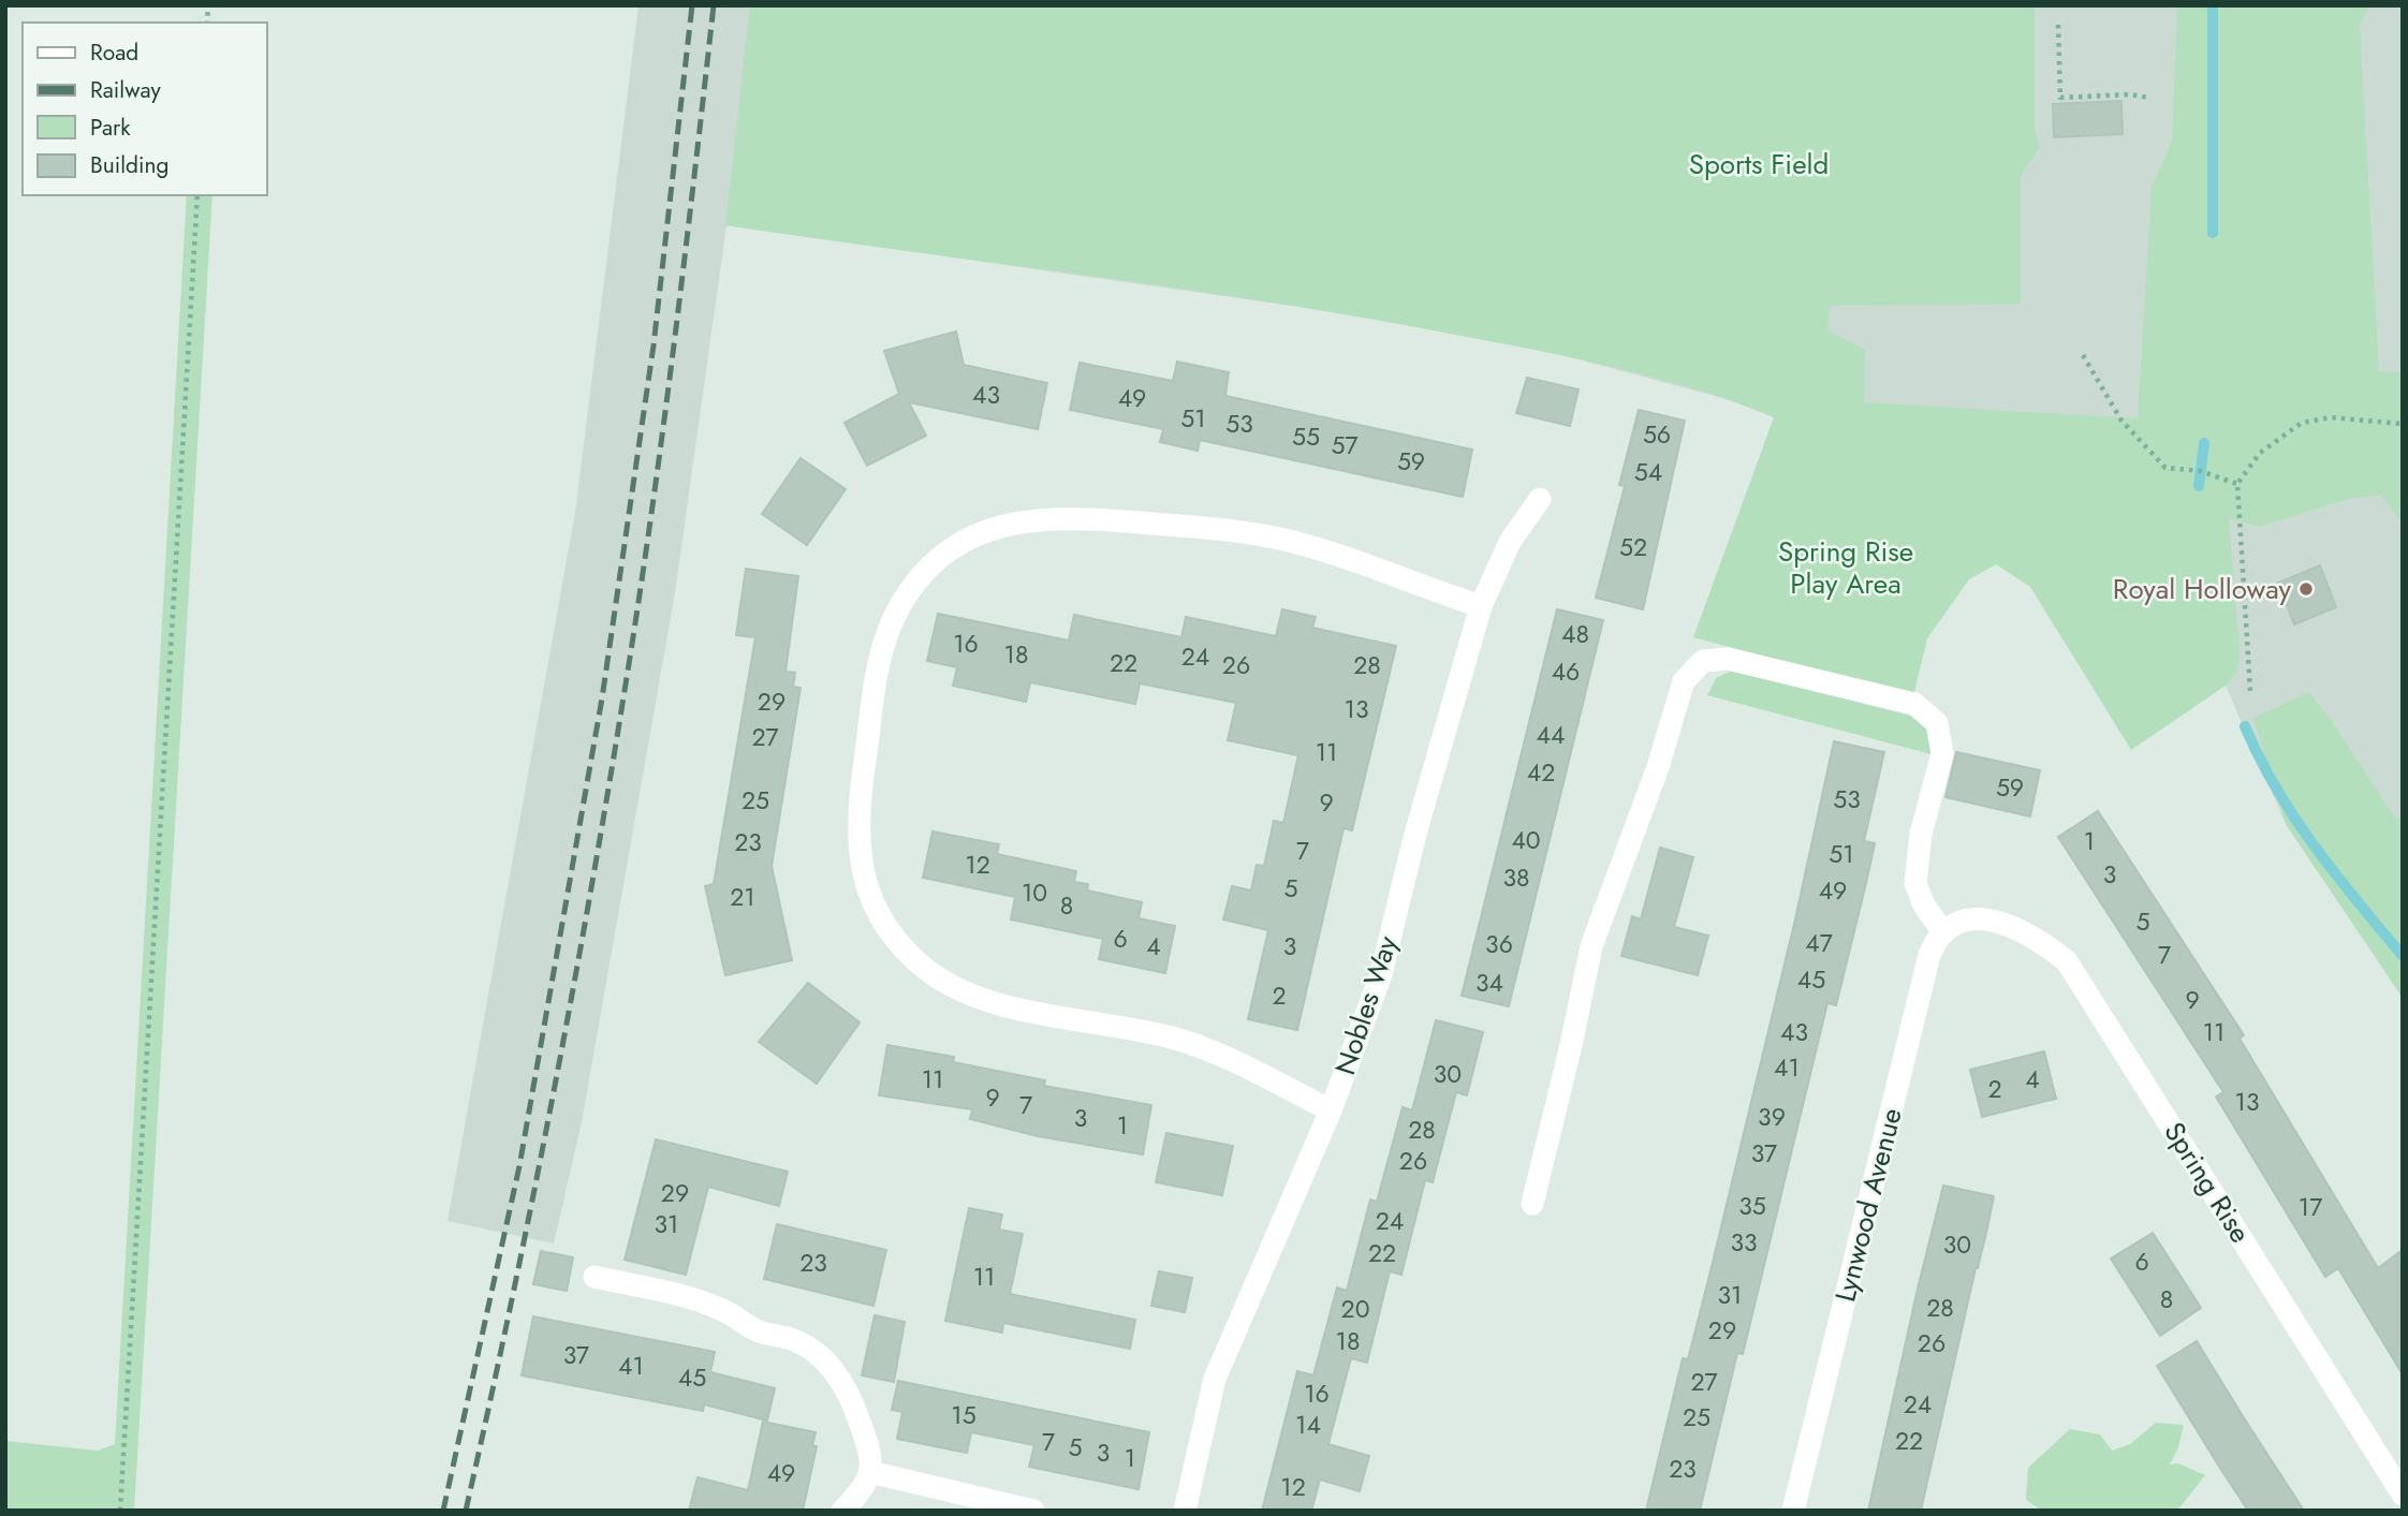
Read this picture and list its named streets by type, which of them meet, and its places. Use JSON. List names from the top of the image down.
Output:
{
  "streets": {
    "street": ["Nobles Way", "Spring Rise", "Lynwood Avenue"]
  },
  "crossings": [
    ["Spring Rise", "Lynwood Avenue"]
  ],
  "parks": ["Sports Field", "Spring Rise Play Area"],
  "places": ["Royal Holloway"],
  "house_numbers": [
    "43",
    "49",
    "51",
    "53",
    "56",
    "55",
    "57",
    "59",
    "54",
    "52",
    "48",
    "16",
    "18",
    "24",
    "22",
    "26",
    "28",
    "46",
    "29",
    "13",
    "44",
    "27",
    "11",
    "42",
    "59",
    "53",
    "25",
    "9",
    "40",
    "1",
    "23",
    "7",
    "51",
    "12",
    "3",
    "38",
    "5",
    "49",
    "10",
    "21",
    "8",
    "5",
    "6",
    "47",
    "36",
    "4",
    "3",
    "7",
    "45",
    "34",
    "2",
    "9",
    "43",
    "11",
    "41",
    "30",
    "11",
    "4",
    "2",
    "9",
    "13",
    "7",
    "39",
    "3",
    "1",
    "28",
    "37",
    "26",
    "29",
    "35",
    "17",
    "24",
    "31",
    "33",
    "30",
    "22",
    "6",
    "23",
    "11",
    "31",
    "8",
    "28",
    "20",
    "29",
    "18",
    "26",
    "37",
    "41",
    "45",
    "27",
    "16",
    "24",
    "15",
    "25",
    "14",
    "22",
    "7",
    "5",
    "3",
    "1",
    "23",
    "49",
    "12"
  ],
  "legend": [
    "Road",
    "Railway",
    "Park",
    "Building"
  ]
}
